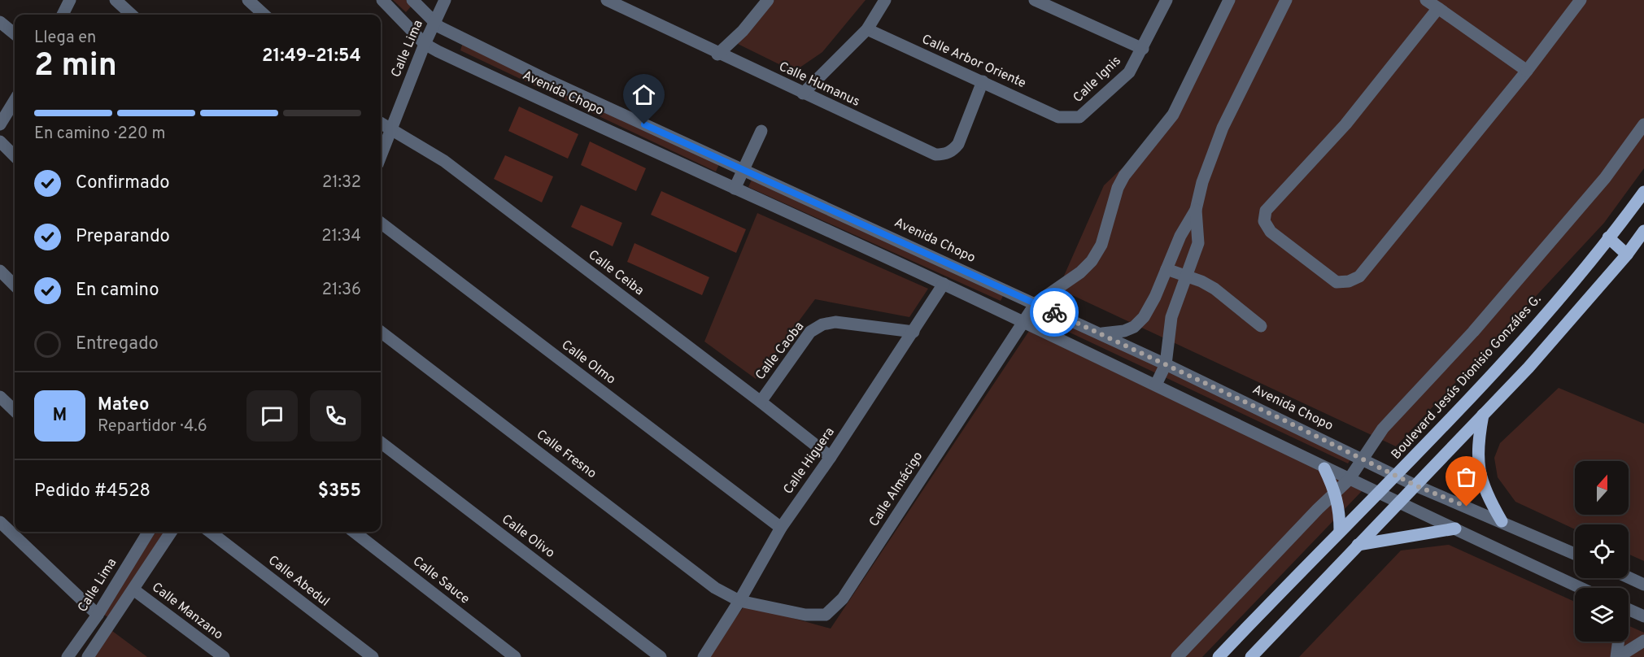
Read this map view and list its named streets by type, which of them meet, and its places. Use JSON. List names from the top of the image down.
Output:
{
  "streets": {
    "main road": ["Boulevard Jesús Dionisio Gonzáles G."],
    "street": [
      "Calle Lima",
      "Calle Arbor Oriente",
      "Calle Ignis",
      "Calle Humanus",
      "Avenida Chopo",
      "Calle Ceiba",
      "Calle Caoba",
      "Calle Olmo",
      "Calle Fresno",
      "Calle Higuera",
      "Calle Almácigo",
      "Calle Olivo",
      "Calle Sauce",
      "Calle Abedul",
      "Calle Manzano"
    ]
  },
  "crossings": [
    ["Calle Lima", "Avenida Chopo"],
    ["Calle Lima", "Calle Ceiba"],
    ["Calle Arbor Oriente", "Calle Ignis"],
    ["Calle Arbor Oriente", "Calle Humanus"],
    ["Avenida Chopo", "Boulevard Jesús Dionisio Gonzáles G."],
    ["Avenida Chopo", "Calle Higuera"],
    ["Avenida Chopo", "Calle Almácigo"],
    ["Calle Ceiba", "Calle Caoba"],
    ["Calle Ceiba", "Calle Higuera"],
    ["Calle Caoba", "Calle Higuera"],
    ["Calle Olmo", "Calle Higuera"],
    ["Calle Fresno", "Calle Higuera"],
    ["Calle Fresno", "Calle Almácigo"],
    ["Calle Higuera", "Calle Almácigo"]
  ],
  "north": "top",
  "page": {
    "heading": ["2 min", "Llega en", "21:49–21:54"],
    "panel": [
      "Mateo",
      "Repartidor · 4.6",
      "Pedido #4528",
      "$355"
    ],
    "bar": "En camino · 220 m",
    "list": [
      ["Confirmado", "21:32"],
      ["Preparando", "21:34"],
      ["En camino", "21:36"],
      "Entregado"
    ],
    "round": "M"
  }
}
